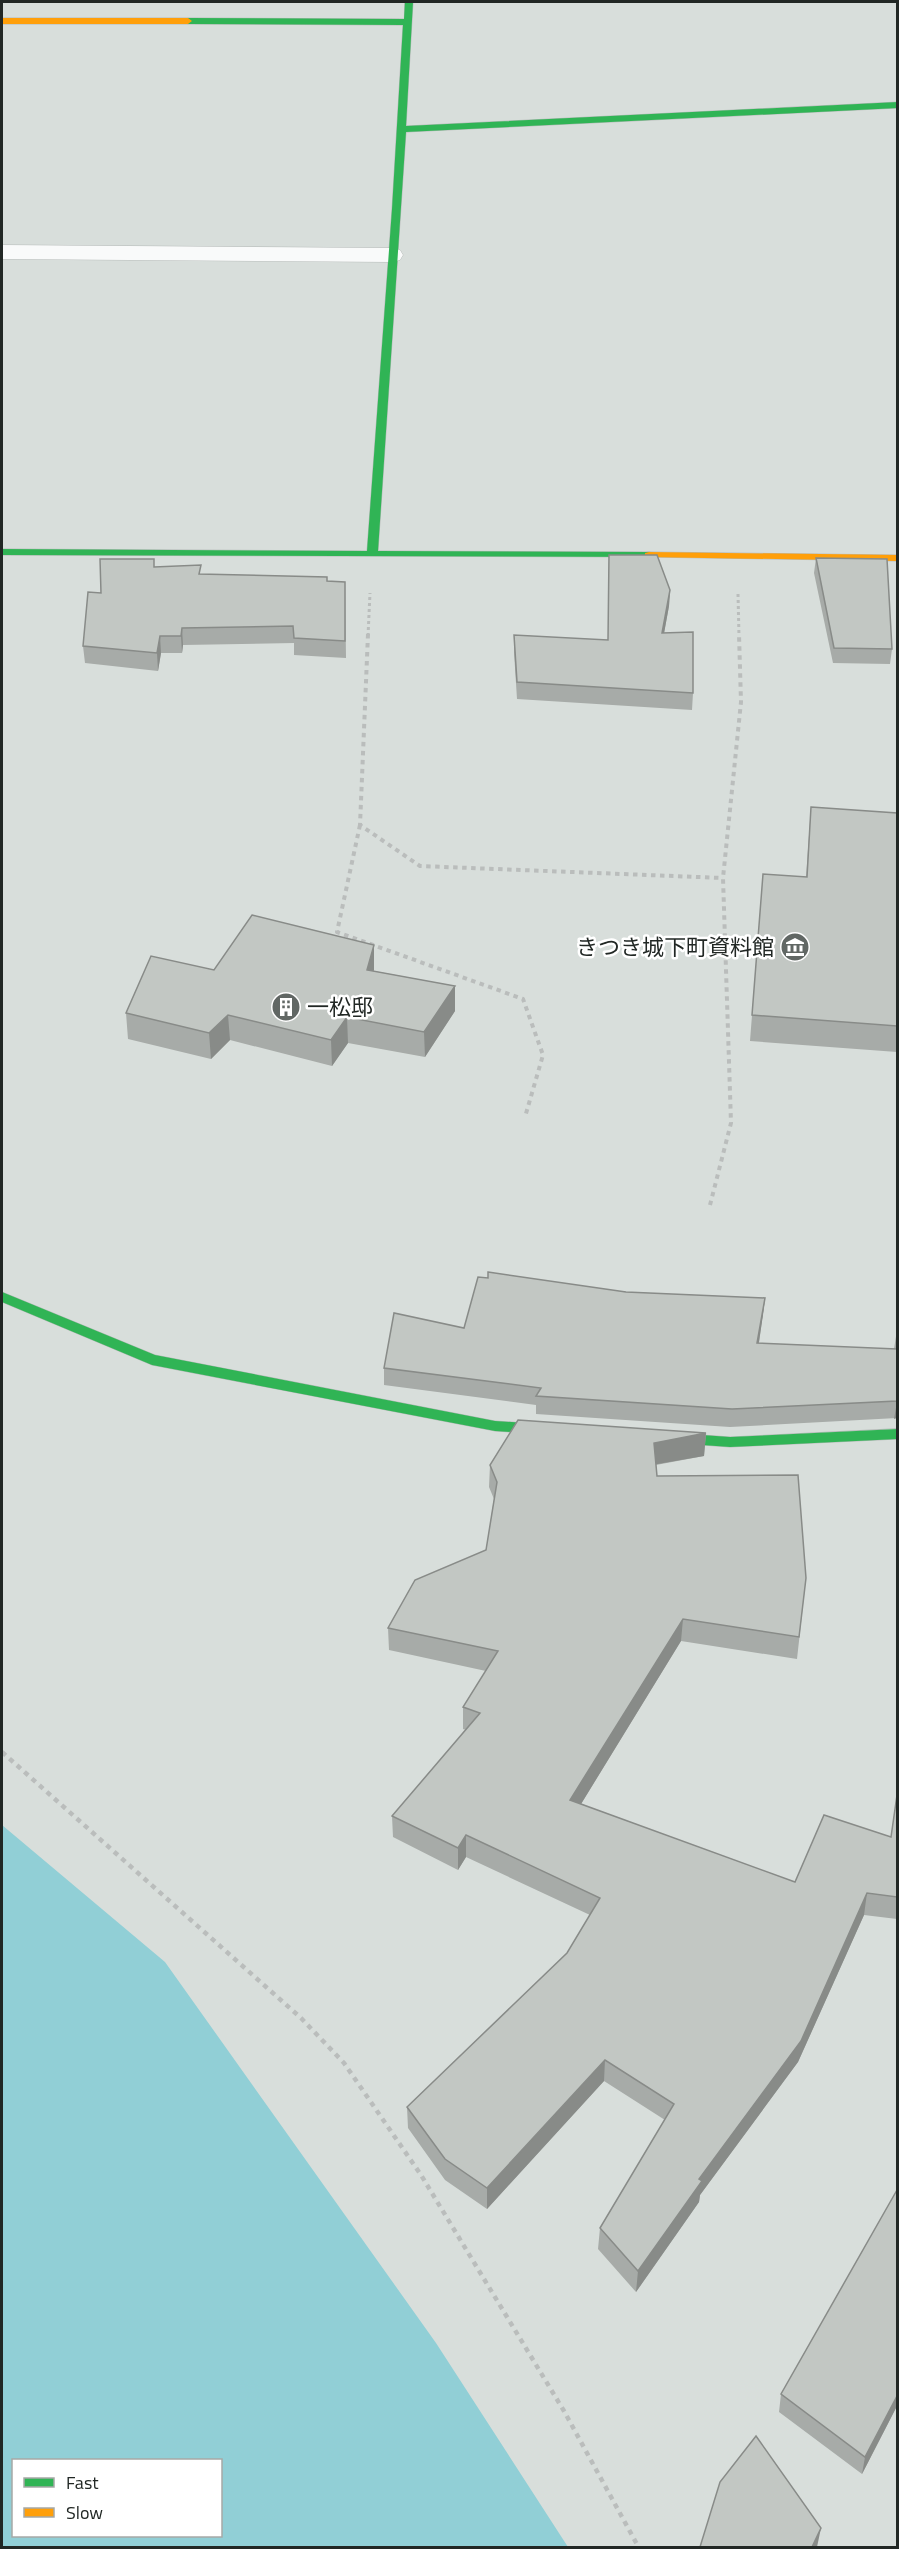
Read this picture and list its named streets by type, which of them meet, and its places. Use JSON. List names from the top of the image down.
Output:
{
  "places": {
    "museum": ["きつき城下町資料館"],
    "building": ["一松邸"]
  },
  "legend": ["Fast", "Slow"]
}
